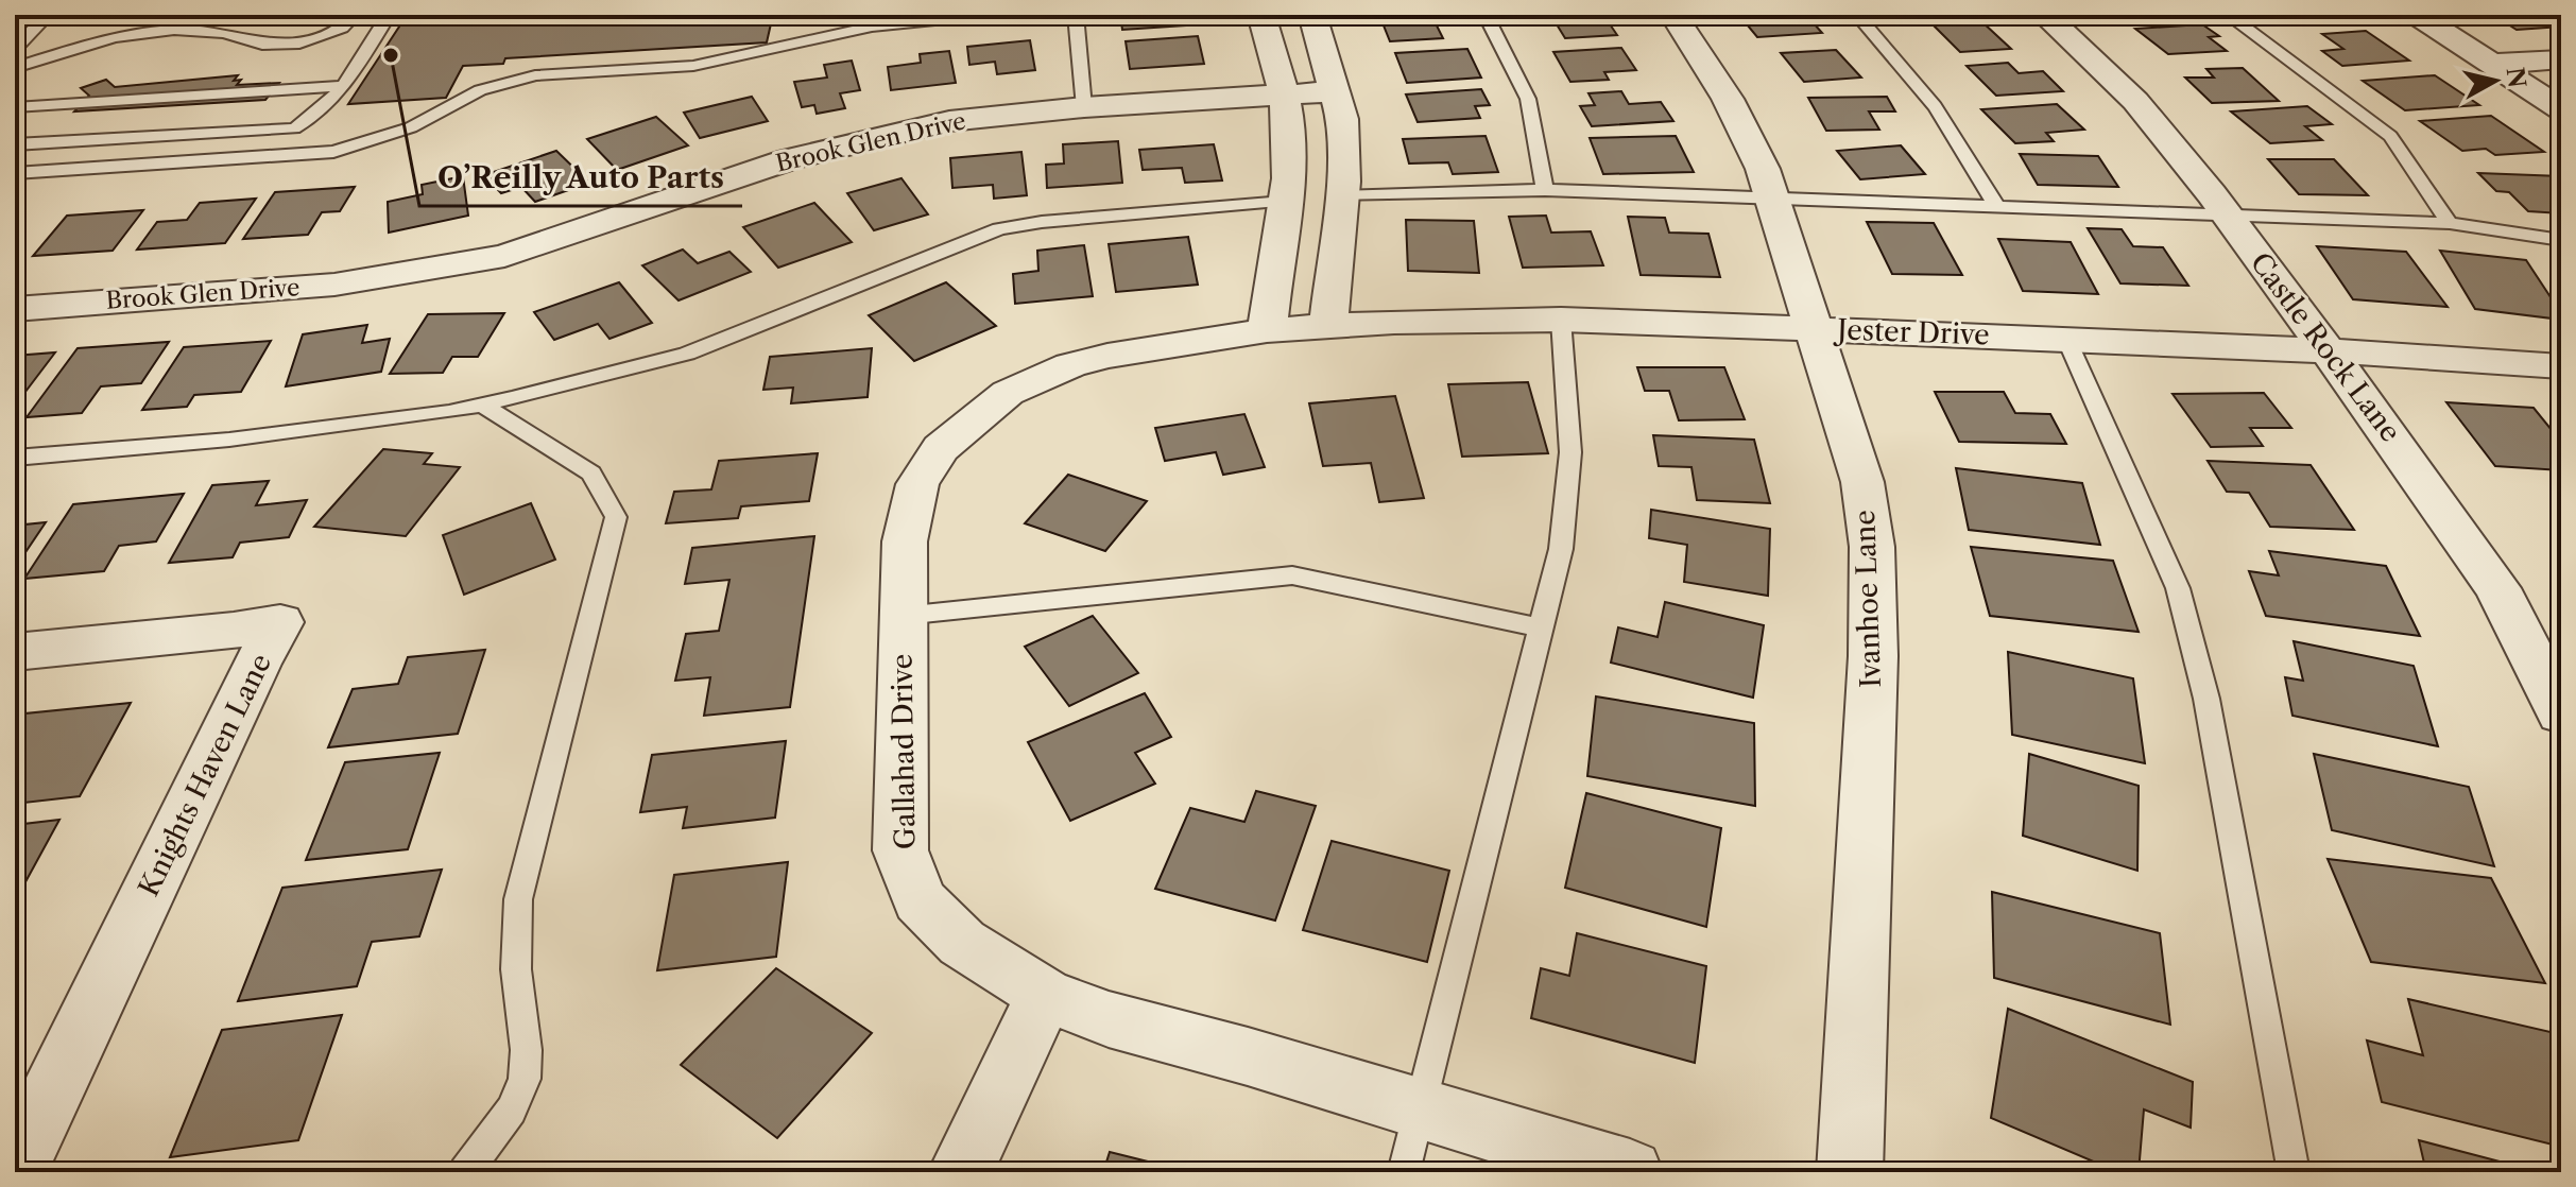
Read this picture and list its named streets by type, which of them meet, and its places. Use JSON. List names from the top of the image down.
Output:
{
  "streets": {
    "street": [
      "Brook Glen Drive",
      "Jester Drive",
      "Castle Rock Lane",
      "Ivanhoe Lane",
      "Gallahad Drive",
      "Knights Haven Lane"
    ]
  },
  "crossings": [
    ["Jester Drive", "Castle Rock Lane"],
    ["Jester Drive", "Ivanhoe Lane"],
    ["Jester Drive", "Gallahad Drive"]
  ],
  "places": ["O’Reilly Auto Parts"],
  "north": "right"
}
